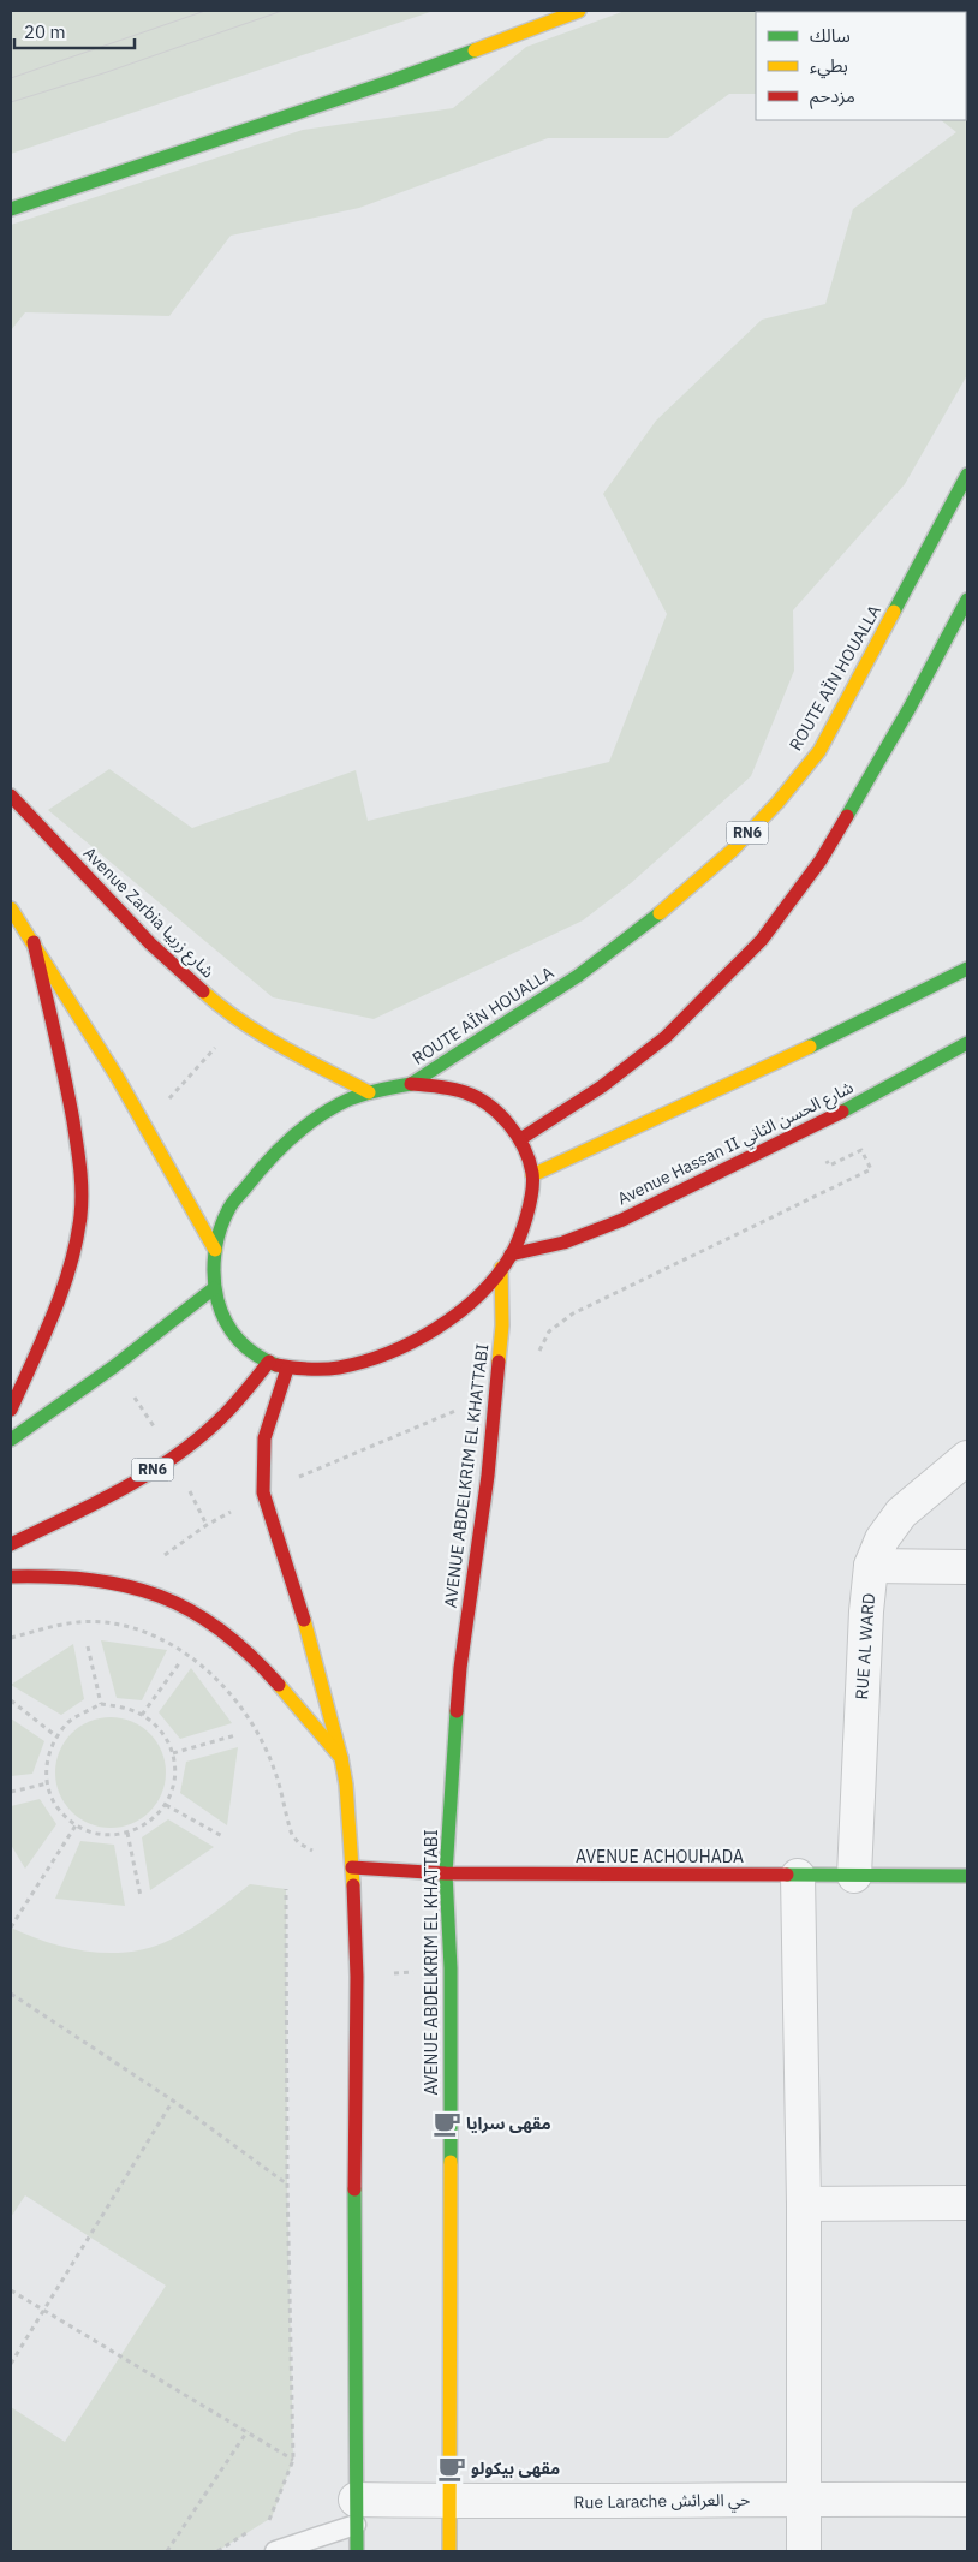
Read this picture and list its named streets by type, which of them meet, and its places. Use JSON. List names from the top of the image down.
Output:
{
  "streets": {
    "main road": [
      "ROUTE AÏN HOUALLA",
      "RN6",
      "Avenue Zarbia شارع زربيا",
      "Avenue Hassan II شارع الحسن الثاني",
      "AVENUE ABDELKRIM EL KHATTABI",
      "AVENUE ACHOUHADA"
    ],
    "street": ["RUE AL WARD", "Rue Larache حي العرائش"]
  },
  "crossings": [
    ["ROUTE AÏN HOUALLA", "RN6"],
    ["RN6", "Avenue Zarbia شارع زربيا"],
    ["RN6", "Avenue Hassan II شارع الحسن الثاني"],
    ["RN6", "AVENUE ABDELKRIM EL KHATTABI"],
    ["AVENUE ABDELKRIM EL KHATTABI", "AVENUE ACHOUHADA"],
    ["AVENUE ABDELKRIM EL KHATTABI", "Rue Larache حي العرائش"],
    ["RUE AL WARD", "AVENUE ACHOUHADA"]
  ],
  "places": {
    "cafe": ["مقهى سرايا", "مقهى بيكولو"]
  },
  "legend": ["سالك", "بطيء", "مزدحم"],
  "scale_bar": "20 m"
}
